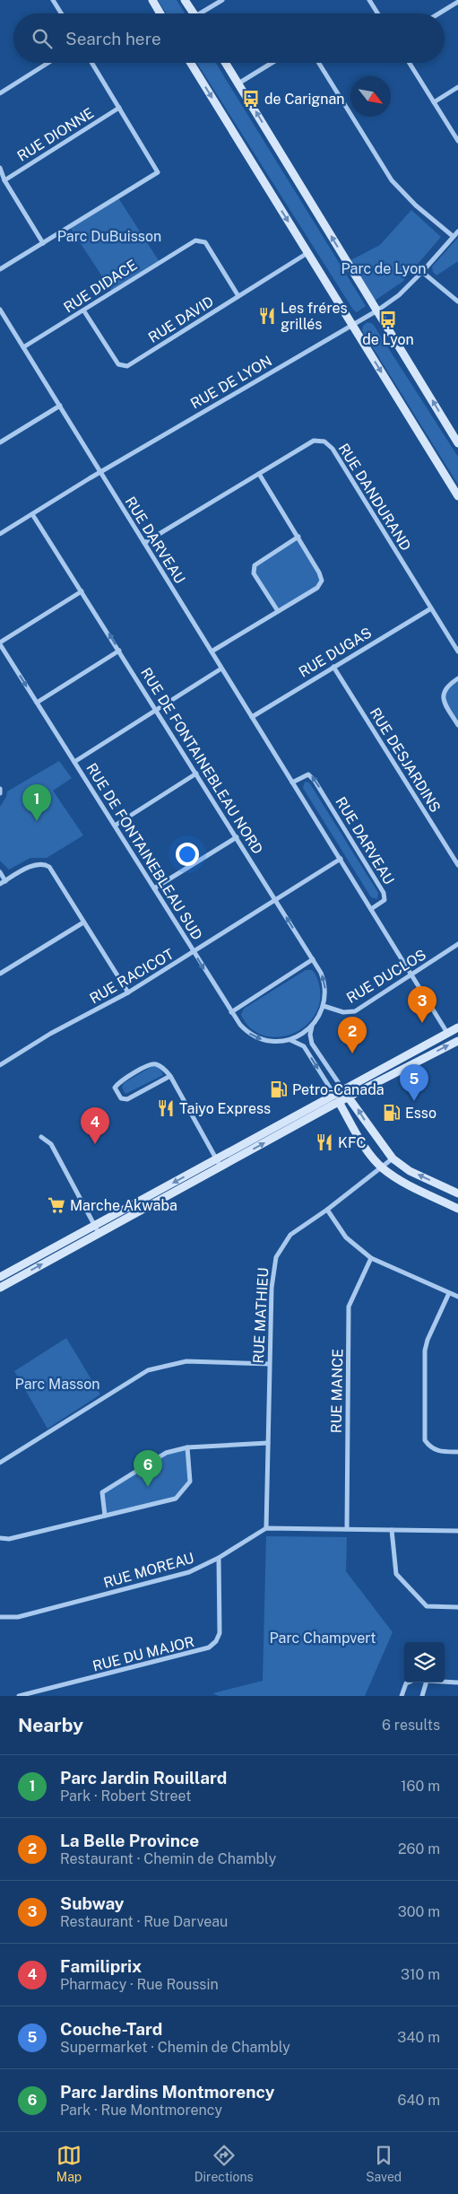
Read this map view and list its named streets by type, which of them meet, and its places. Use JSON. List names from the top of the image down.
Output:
{
  "streets": {
    "street": [
      "RUE DIONNE",
      "RUE DIDACE",
      "RUE DAVID",
      "RUE DE LYON",
      "RUE DANDURAND",
      "RUE DARVEAU",
      "RUE DUGAS",
      "RUE DESJARDINS",
      "RUE DE FONTAINEBLEAU NORD",
      "RUE DE FONTAINEBLEAU SUD",
      "RUE RACICOT",
      "RUE DUCLOS",
      "RUE MATHIEU",
      "RUE MANCE",
      "RUE MOREAU",
      "RUE DU MAJOR"
    ]
  },
  "crossings": [
    ["RUE DIDACE", "RUE DAVID"],
    ["RUE DIDACE", "RUE DARVEAU"],
    ["RUE DE LYON", "RUE DARVEAU"],
    ["RUE DE LYON", "RUE DE FONTAINEBLEAU NORD"],
    ["RUE DANDURAND", "RUE DARVEAU"],
    ["RUE DANDURAND", "RUE DUGAS"],
    ["RUE DARVEAU", "RUE DUGAS"],
    ["RUE DARVEAU", "RUE RACICOT"],
    ["RUE DARVEAU", "RUE DUCLOS"],
    ["RUE DUGAS", "RUE DESJARDINS"],
    ["RUE DE FONTAINEBLEAU NORD", "RUE RACICOT"],
    ["RUE DE FONTAINEBLEAU NORD", "RUE DUCLOS"],
    ["RUE DE FONTAINEBLEAU SUD", "RUE RACICOT"],
    ["RUE MATHIEU", "RUE MOREAU"],
    ["RUE MOREAU", "RUE DU MAJOR"]
  ],
  "one_way": ["RUE DE FONTAINEBLEAU SUD"],
  "parks": [
    "Parc DuBuisson",
    "Parc de Lyon",
    "Parc Masson",
    "Parc Champvert"
  ],
  "places": {
    "bus stop": ["de Carignan", "de Lyon"],
    "restaurant": ["Les fréres grillés", "Taiyo Express", "KFC"],
    "fuel station": ["Petro-Canada", "Esso"],
    "supermarket": ["Marche Akwaba"]
  },
  "north": "bottom right",
  "page": {
    "search": "Search here",
    "pins": [
      "1",
      "3",
      "2",
      "5",
      "4",
      "6"
    ],
    "heading": ["Nearby", "6 results"],
    "list": [
      {
        "mark": "1",
        "name": "Parc Jardin Rouillard",
        "note": "Park · Robert Street",
        "value": "160 m"
      },
      {
        "mark": "2",
        "name": "La Belle Province",
        "note": "Restaurant · Chemin de Chambly",
        "value": "260 m"
      },
      {
        "mark": "3",
        "name": "Subway",
        "note": "Restaurant · Rue Darveau",
        "value": "300 m"
      },
      {
        "mark": "4",
        "name": "Familiprix",
        "note": "Pharmacy · Rue Roussin",
        "value": "310 m"
      },
      {
        "mark": "5",
        "name": "Couche-Tard",
        "note": "Supermarket · Chemin de Chambly",
        "value": "340 m"
      },
      {
        "mark": "6",
        "name": "Parc Jardins Montmorency",
        "note": "Park · Rue Montmorency",
        "value": "640 m"
      }
    ],
    "nav": ["Map", "Directions", "Saved"]
  }
}
